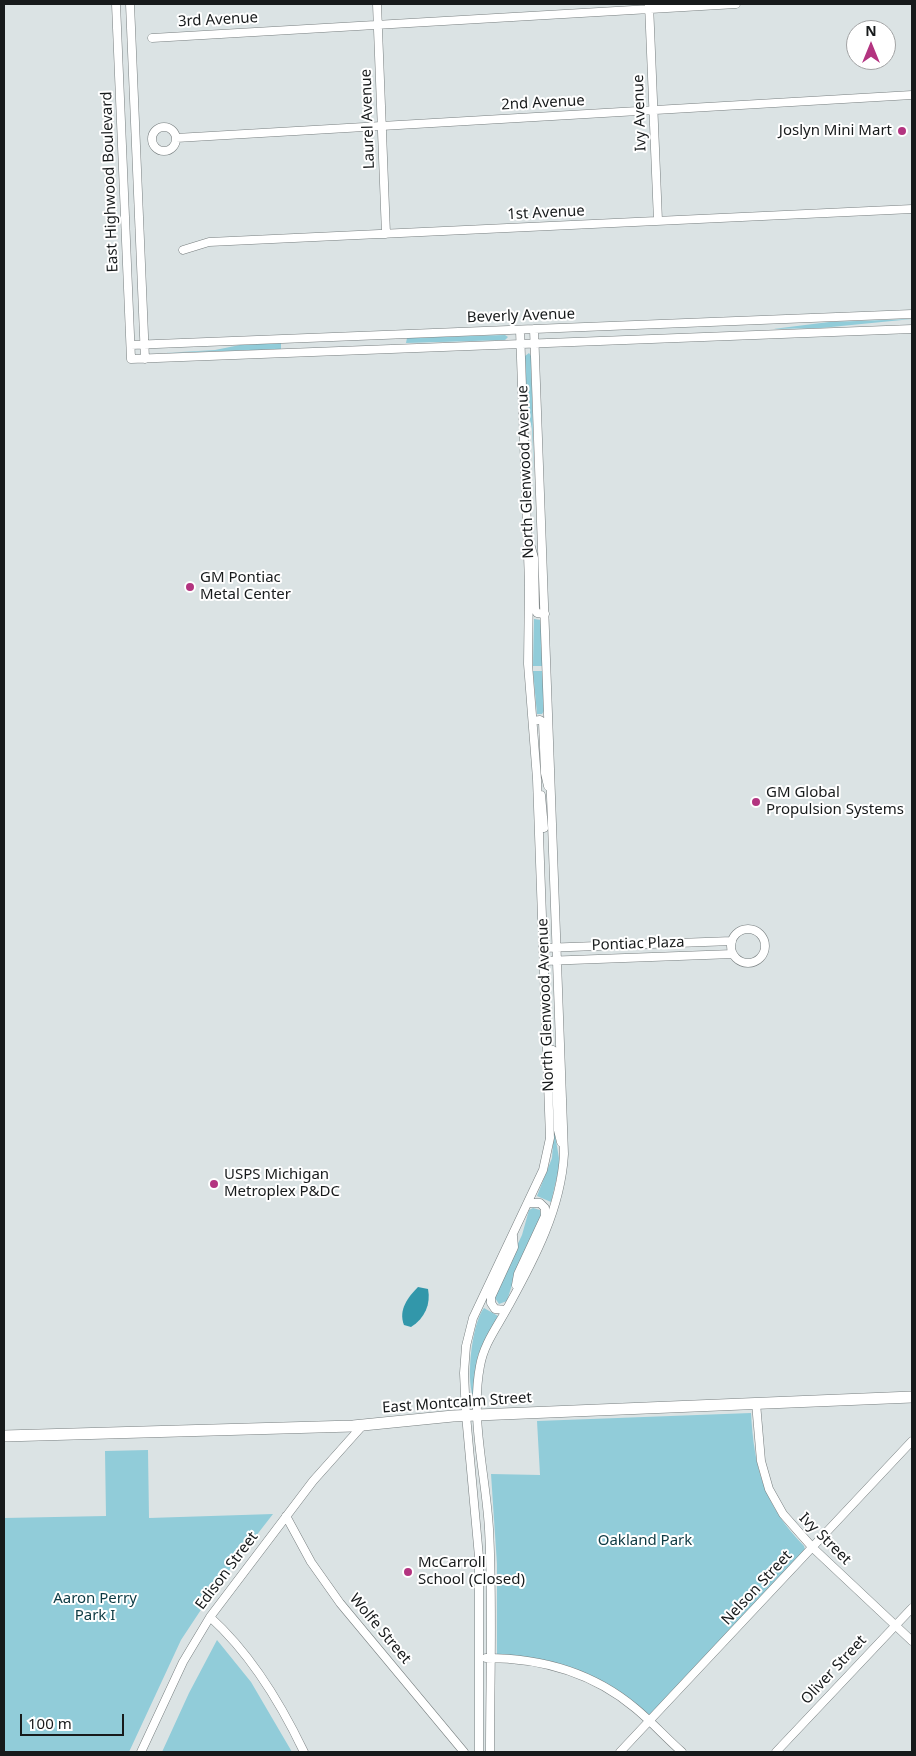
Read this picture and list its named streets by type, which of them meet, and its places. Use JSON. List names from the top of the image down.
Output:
{
  "streets": {
    "main road": ["East Montcalm Street"],
    "street": [
      "3rd Avenue",
      "2nd Avenue",
      "Ivy Avenue",
      "Laurel Avenue",
      "East Highwood Boulevard",
      "1st Avenue",
      "Beverly Avenue",
      "North Glenwood Avenue",
      "Pontiac Plaza",
      "Ivy Street",
      "Edison Street",
      "Nelson Street",
      "Wolfe Street",
      "Oliver Street"
    ]
  },
  "crossings": [
    ["3rd Avenue", "Ivy Avenue"],
    ["3rd Avenue", "Laurel Avenue"],
    ["2nd Avenue", "Ivy Avenue"],
    ["2nd Avenue", "Laurel Avenue"],
    ["Ivy Avenue", "1st Avenue"],
    ["Laurel Avenue", "1st Avenue"],
    ["East Highwood Boulevard", "Beverly Avenue"],
    ["Beverly Avenue", "North Glenwood Avenue"],
    ["North Glenwood Avenue", "Pontiac Plaza"],
    ["North Glenwood Avenue", "East Montcalm Street"],
    ["East Montcalm Street", "Ivy Street"],
    ["East Montcalm Street", "Edison Street"],
    ["Ivy Street", "Nelson Street"],
    ["Ivy Street", "Oliver Street"],
    ["Edison Street", "Wolfe Street"]
  ],
  "parks": ["Oakland Park", "Aaron Perry Park I"],
  "places": [
    "Joslyn Mini Mart",
    "GM Pontiac Metal Center",
    "GM Global Propulsion Systems",
    "USPS Michigan Metroplex P&DC",
    "McCarroll School (Closed)"
  ],
  "scale_bar": "100 m",
  "north": "top"
}
